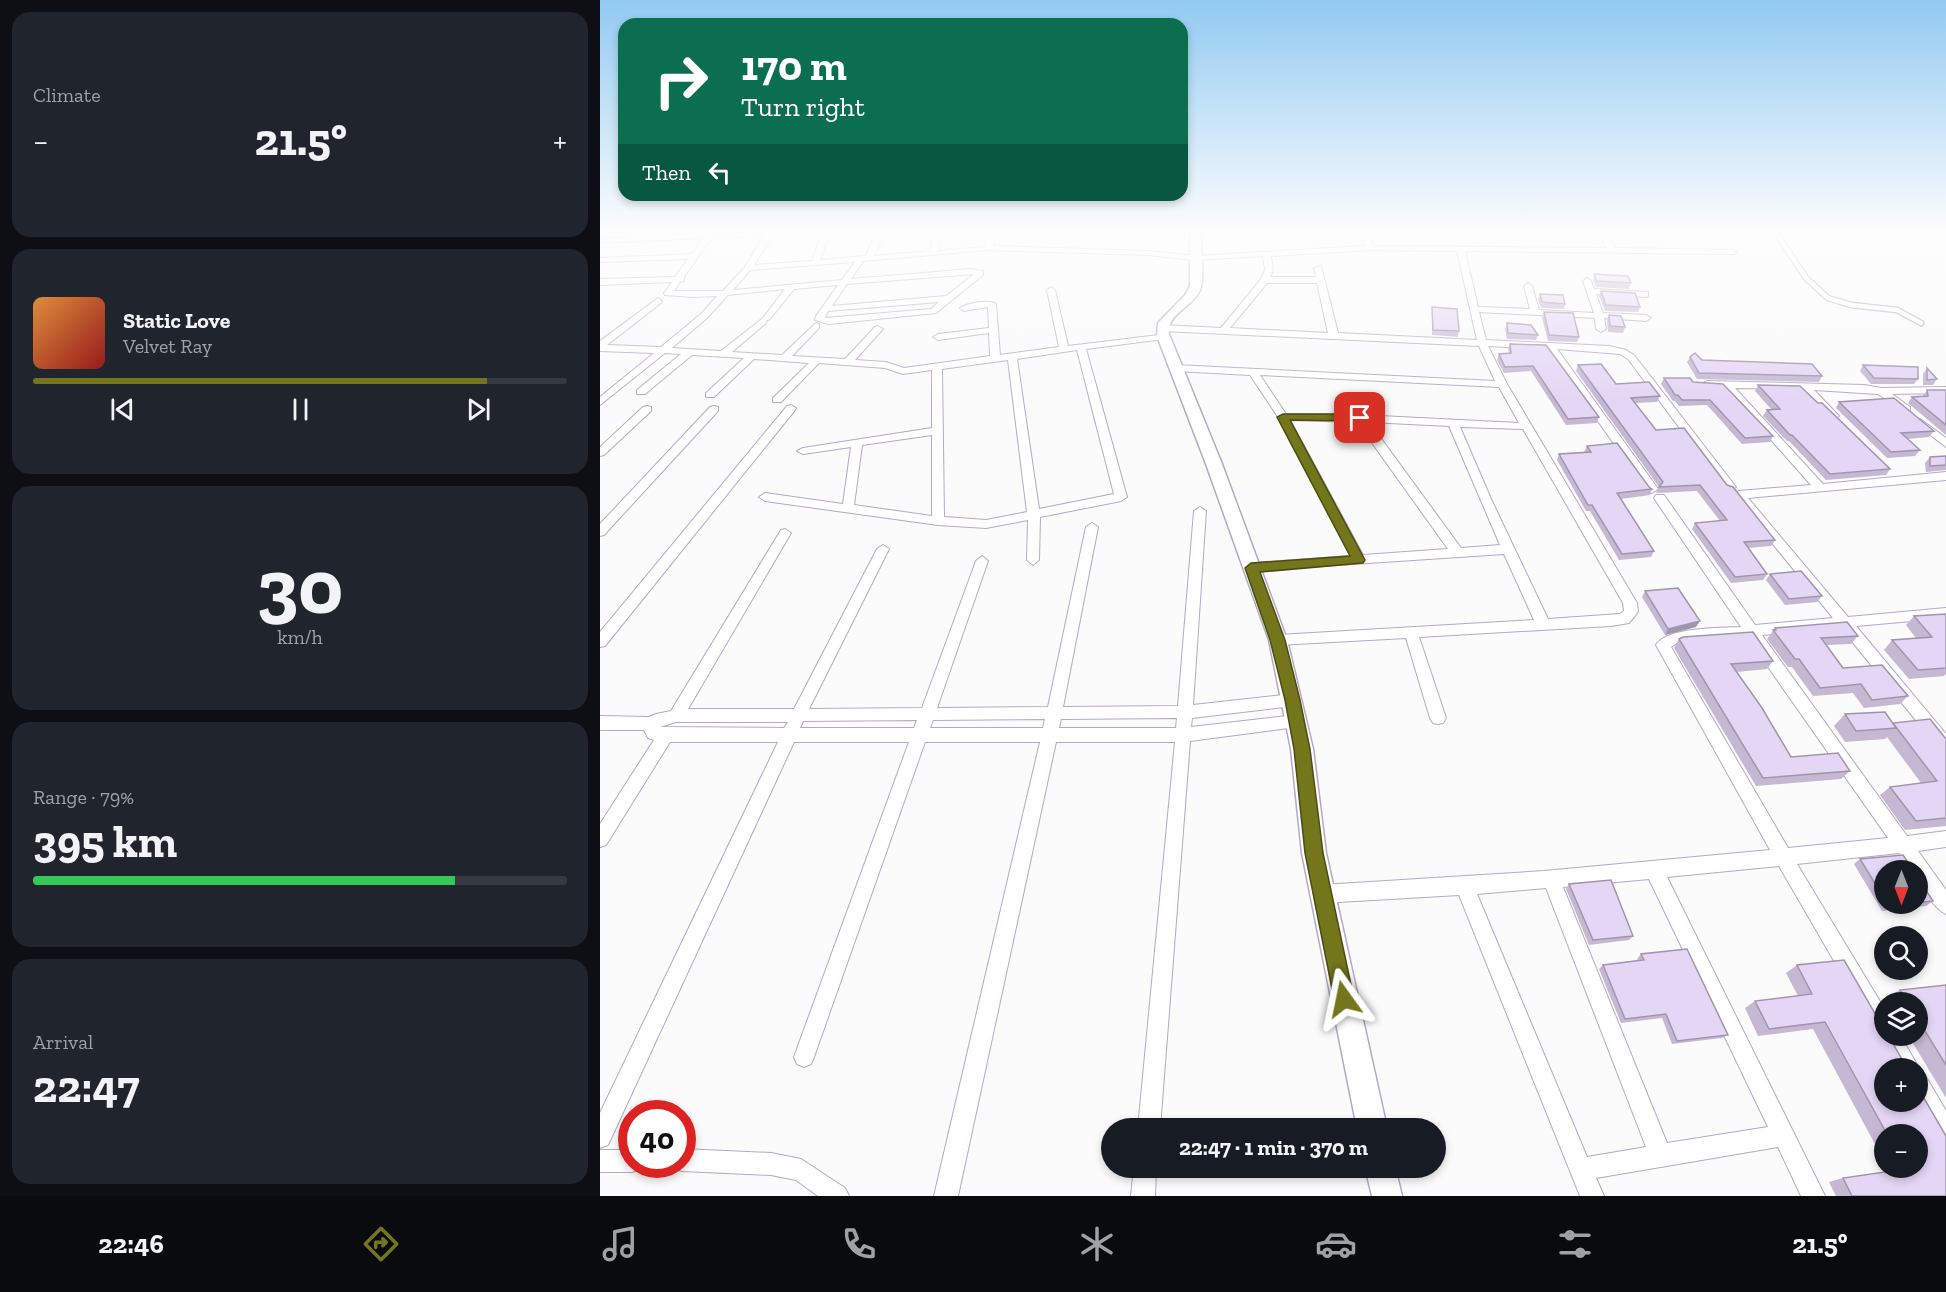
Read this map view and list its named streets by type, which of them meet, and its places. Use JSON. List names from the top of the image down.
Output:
{
  "north": "bottom",
  "page": {
    "tile": [
      "Climate",
      ["30", "km/h"],
      ["Range · 79%", "395 km"],
      ["Arrival", "22:47"]
    ],
    "turn": ["170 m", "Turn right"],
    "heat": ["−", "21.5°", "+"],
    "then": "Then",
    "song": ["Static Love", "Velvet Ray"],
    "map_buttons": ["+", "−"],
    "limit": "40",
    "trip": "22:47 · 1 min · 370 m",
    "tabs": ["22:46", "21.5°"]
  }
}
